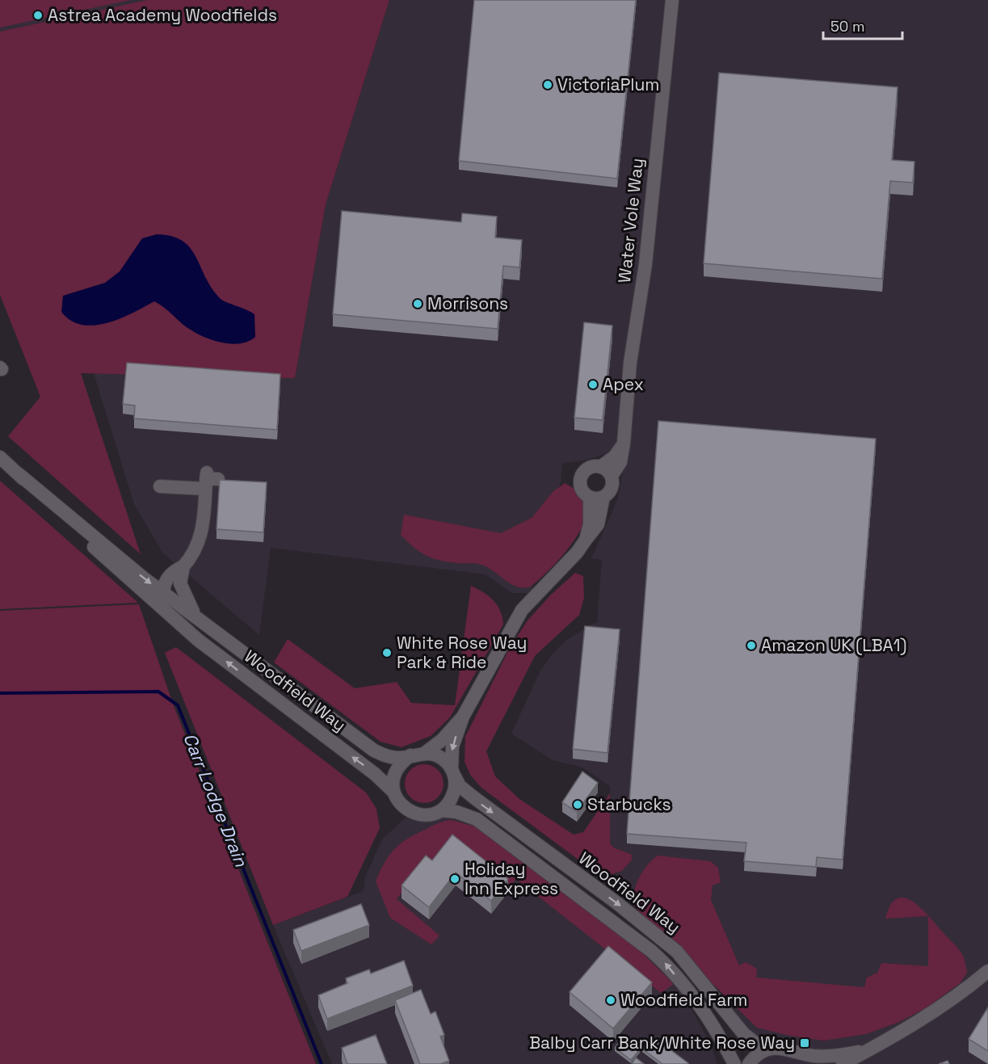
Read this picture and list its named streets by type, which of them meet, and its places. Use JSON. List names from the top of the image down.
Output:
{
  "streets": {
    "street": ["Water Vole Way", "Woodfield Way"]
  },
  "water": ["Carr Lodge Drain"],
  "places": {
    "other": [
      "Astrea Academy Woodfields",
      "VictoriaPlum",
      "Morrisons",
      "Apex",
      "Amazon UK (LBA1)",
      "White Rose Way Park & Ride",
      "Starbucks",
      "Holiday Inn Express",
      "Woodfield Farm"
    ],
    "transit": ["Balby Carr Bank/White Rose Way"]
  },
  "scale_bar": "50 m"
}
